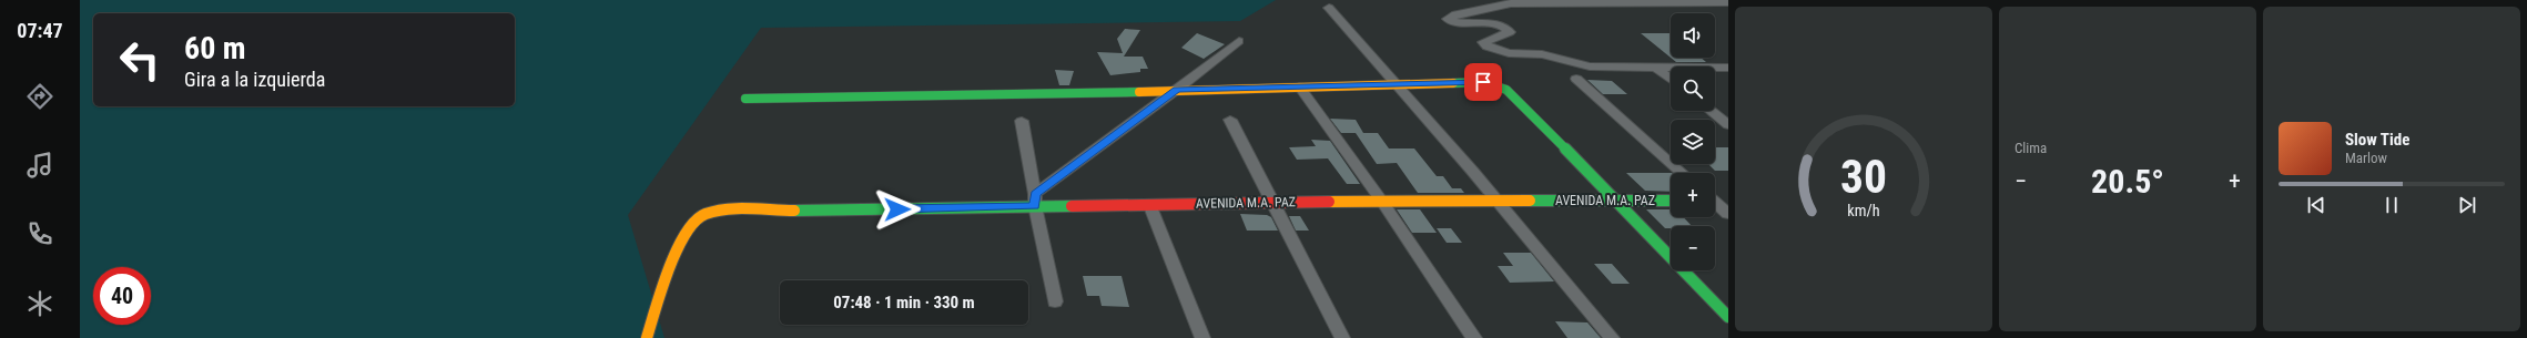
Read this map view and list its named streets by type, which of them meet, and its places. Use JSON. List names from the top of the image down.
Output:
{
  "streets": {
    "street": ["AVENIDA M.A. PAZ"]
  },
  "page": {
    "tabs": "07:47",
    "tile": "Clima",
    "map_buttons": ["+", "−"],
    "turn": ["60 m", "Gira a la izquierda"],
    "song": ["Slow Tide", "Marlow"],
    "heat": ["−", "20.5°", "+"],
    "limit": "40",
    "trip": "07:48 · 1 min · 330 m",
    "gauge": ["30", "km/h"]
  }
}
